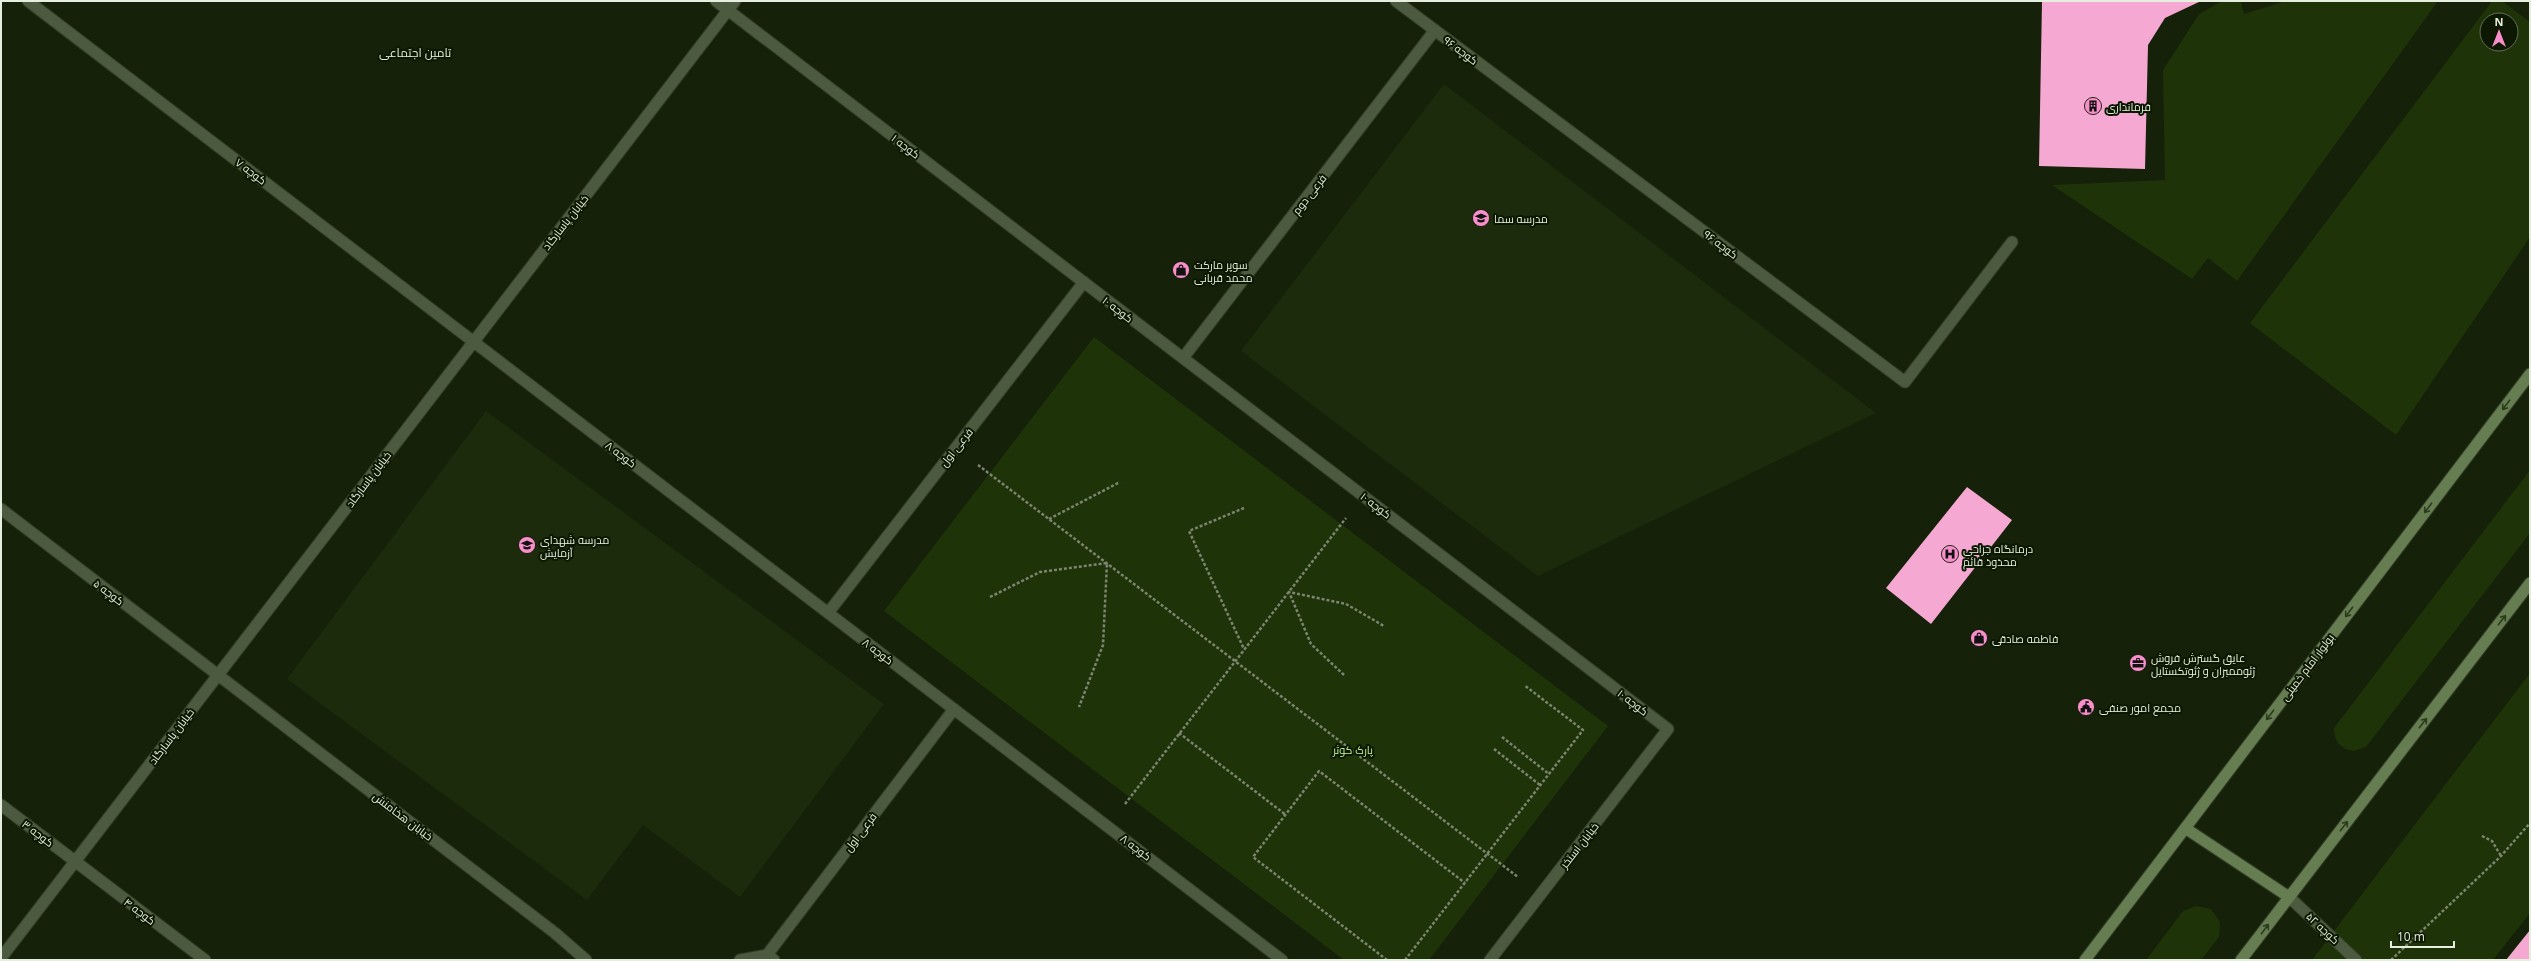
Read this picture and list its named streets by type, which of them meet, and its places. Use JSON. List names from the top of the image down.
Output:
{
  "streets": {
    "main road": ["بولوار امام خمینی"],
    "street": [
      "کوچه ۹۶",
      "کوچه ۱",
      "کوچه ۷",
      "فرعی دوم",
      "خیابان پاسارگاد",
      "کوچه ۱۰",
      "فرعی اول",
      "کوچه ۸",
      "کوچه ۵",
      "خیابان هخامنش",
      "کوچه ۳",
      "خیابان استخر",
      "کوچه ۴",
      "کوچه ۵۲"
    ]
  },
  "crossings": [
    ["کوچه ۹۶", "فرعی دوم"],
    ["کوچه ۱", "خیابان پاسارگاد"],
    ["کوچه ۱", "کوچه ۱۰"],
    ["کوچه ۱", "فرعی اول"],
    ["کوچه ۷", "خیابان پاسارگاد"],
    ["کوچه ۷", "کوچه ۸"],
    ["فرعی دوم", "کوچه ۱۰"],
    ["خیابان پاسارگاد", "کوچه ۸"],
    ["خیابان پاسارگاد", "کوچه ۵"],
    ["خیابان پاسارگاد", "خیابان هخامنش"],
    ["خیابان پاسارگاد", "کوچه ۳"],
    ["خیابان پاسارگاد", "کوچه ۴"],
    ["کوچه ۱۰", "فرعی اول"],
    ["کوچه ۱۰", "خیابان استخر"],
    ["فرعی اول", "کوچه ۸"],
    ["کوچه ۵", "خیابان هخامنش"],
    ["کوچه ۳", "کوچه ۴"]
  ],
  "one_way": ["بولوار امام خمینی"],
  "districts": ["تامین اجتماعی"],
  "parks": ["پارک کوثر"],
  "places": {
    "building": ["فرمانداری"],
    "school or university": ["مدرسه سما", "مدرسه شهدای آزمایش"],
    "shop": ["سوپر مارکت محمد قربانی", "فاطمه صادقی"],
    "hospital": ["درمانگاه جراحی محذوذ قائم"],
    "office": ["عایق گسترش فروش ژئوممبران و ژئوتکستایل"],
    "public building": ["مجمع امور صنفی"]
  },
  "scale_bar": "10 m",
  "north": "top"
}
